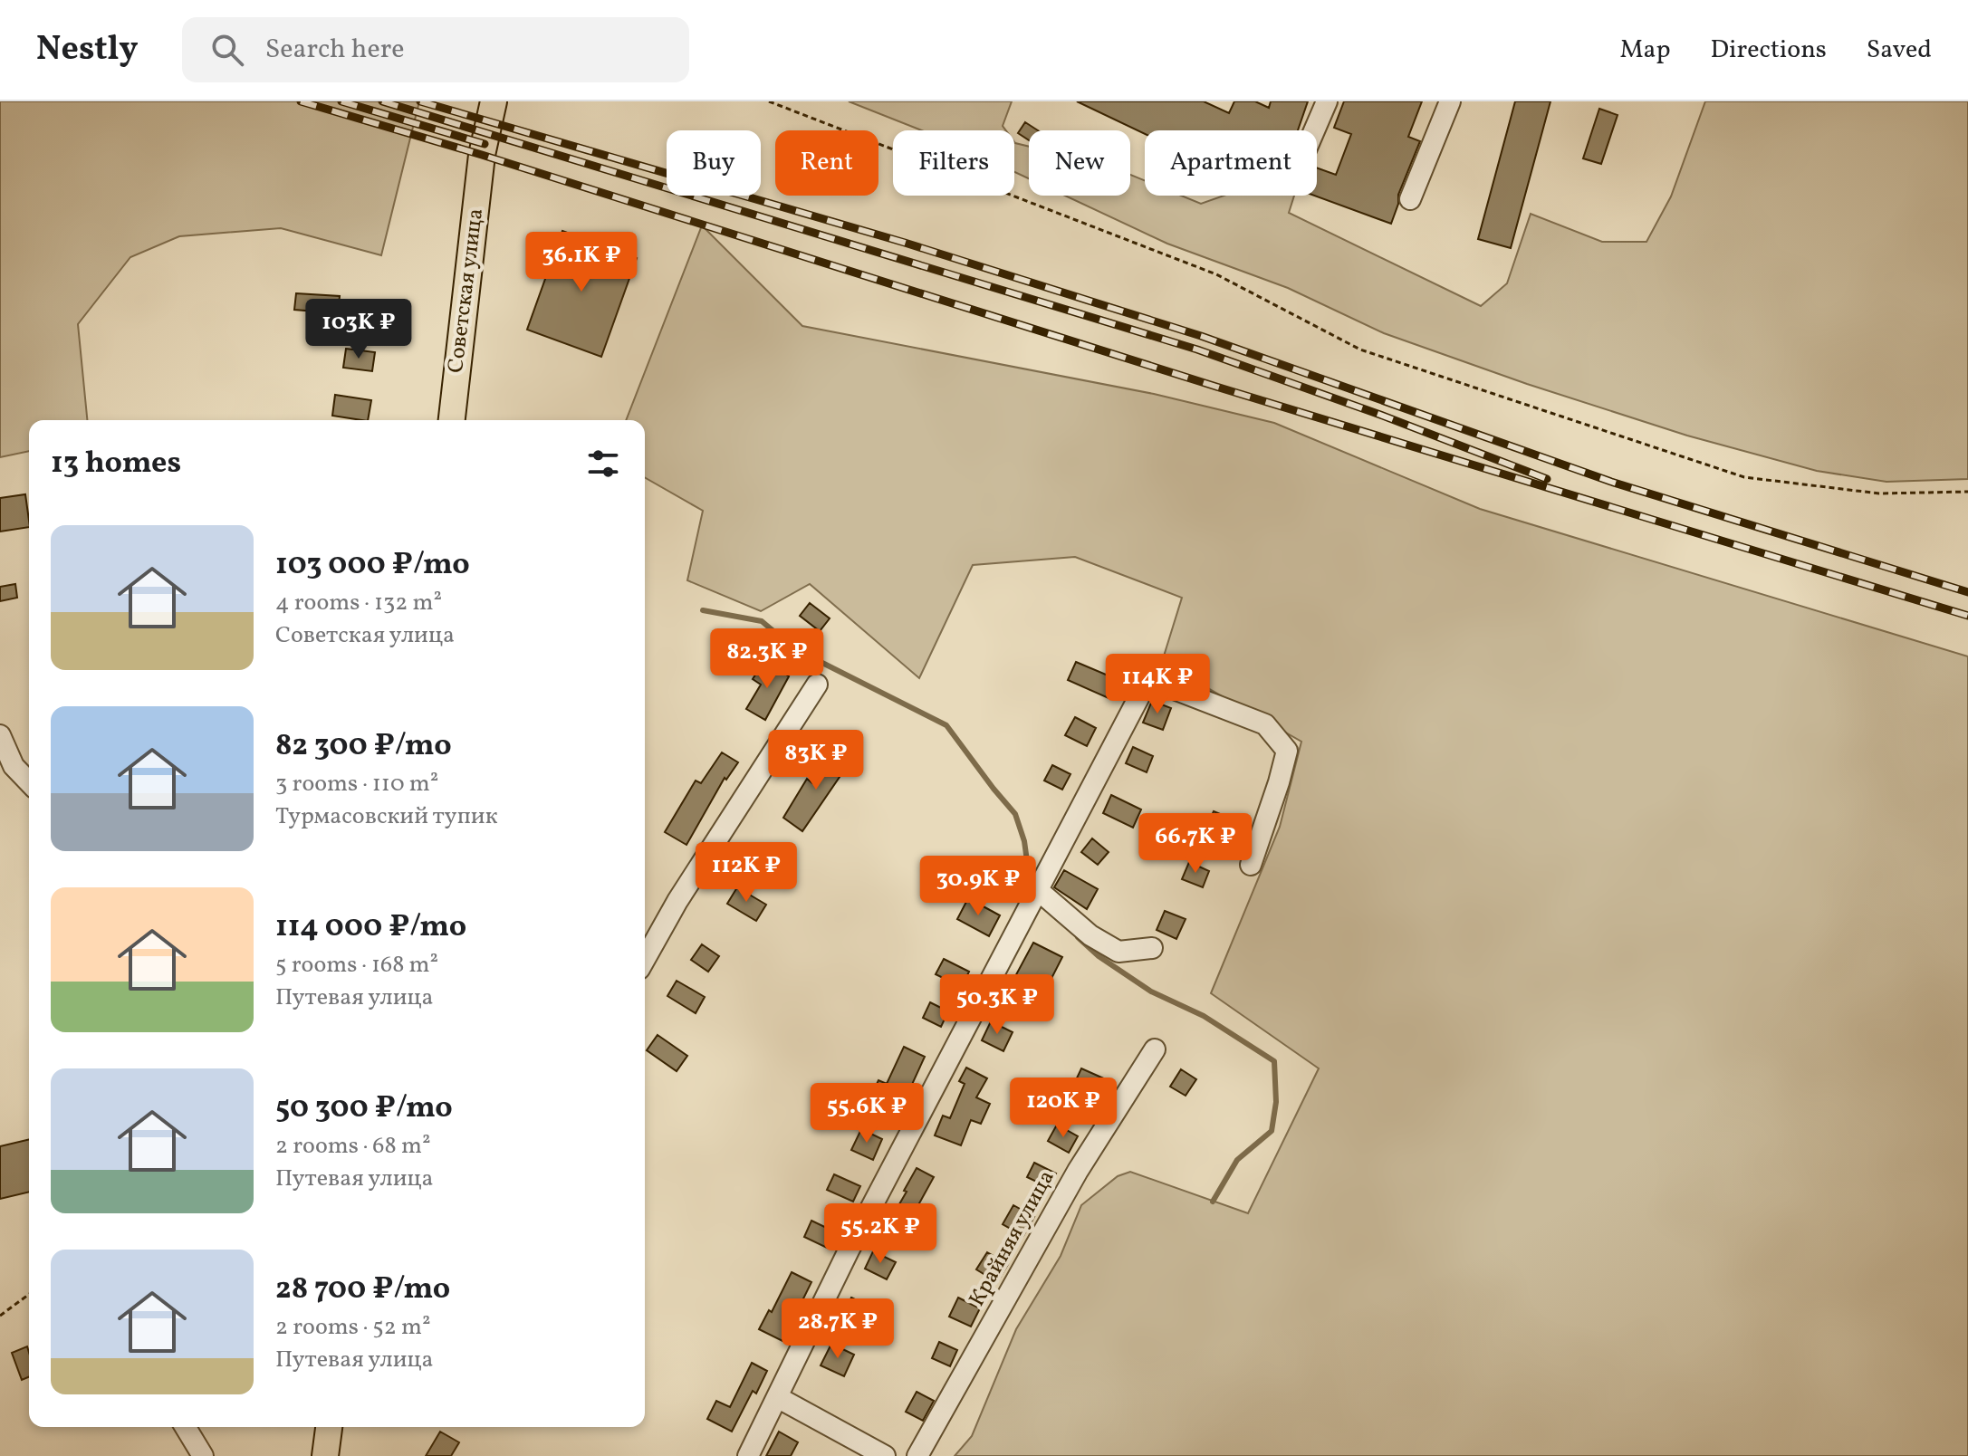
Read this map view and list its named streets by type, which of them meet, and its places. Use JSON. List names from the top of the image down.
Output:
{
  "streets": {
    "main road": ["Советская улица"],
    "street": ["Крайняя улица"]
  },
  "page": {
    "header": "Nestly",
    "search": "Search here",
    "nav": ["Map", "Directions", "Saved"],
    "chip": [
      "Buy",
      "Rent",
      "Filters",
      "New",
      "Apartment"
    ],
    "price": [
      "36.1K ₽",
      "103K ₽",
      "82.3K ₽",
      "114K ₽",
      "83K ₽",
      "66.7K ₽",
      "112K ₽",
      "30.9K ₽",
      "50.3K ₽",
      "120K ₽",
      "55.6K ₽",
      "55.2K ₽",
      "28.7K ₽"
    ],
    "heading": "13 homes",
    "list": [
      {
        "name": "103 000 ₽/mo",
        "note": "4 rooms · 132 m² · Советская улица"
      },
      {
        "name": "82 300 ₽/mo",
        "note": "3 rooms · 110 m² · Турмасовский тупик"
      },
      {
        "name": "114 000 ₽/mo",
        "note": "5 rooms · 168 m² · Путевая улица"
      },
      {
        "name": "50 300 ₽/mo",
        "note": "2 rooms · 68 m² · Путевая улица"
      },
      {
        "name": "28 700 ₽/mo",
        "note": "2 rooms · 52 m² · Путевая улица"
      }
    ]
  }
}
